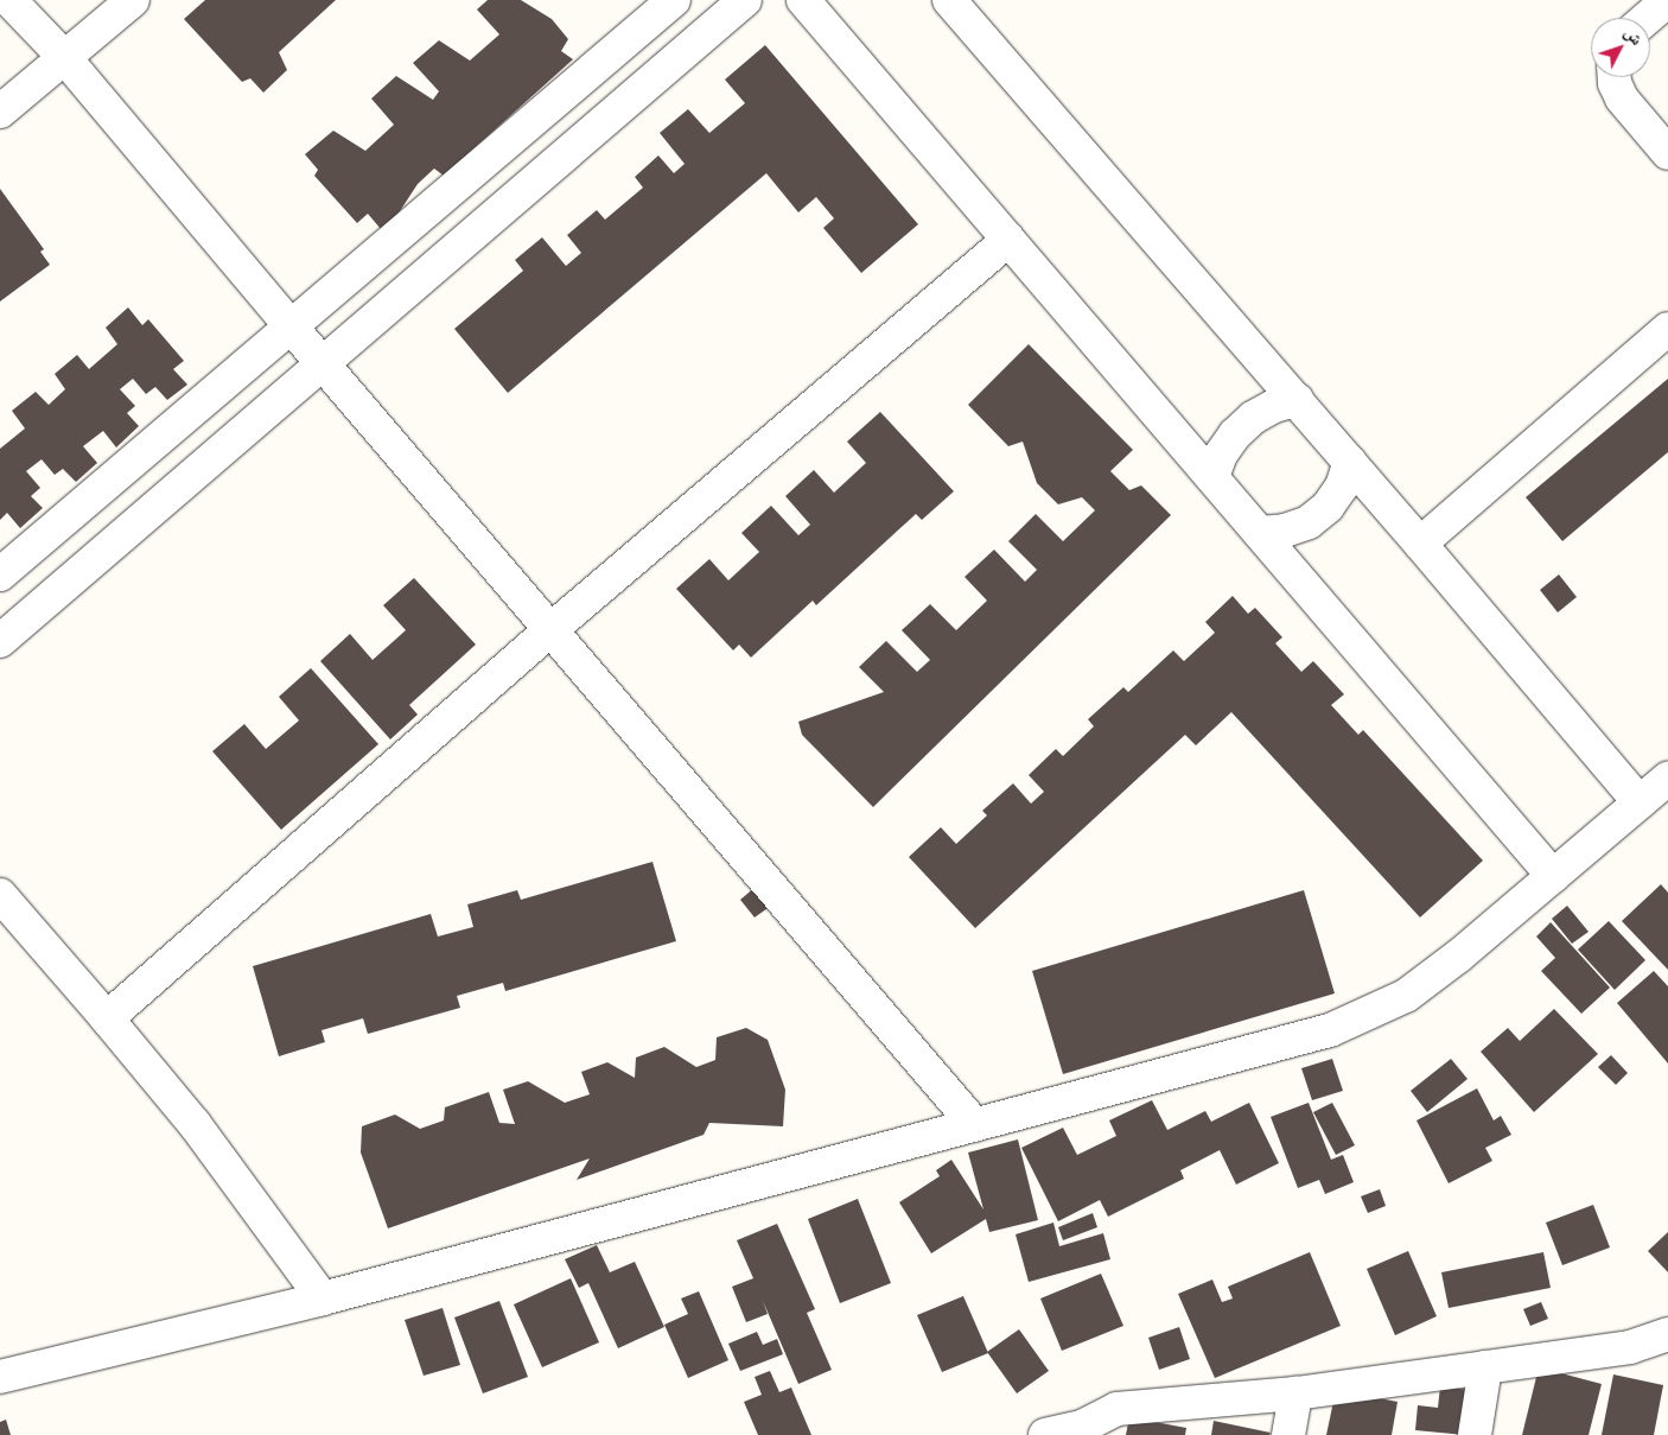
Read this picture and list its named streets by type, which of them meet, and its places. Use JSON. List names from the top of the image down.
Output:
{
  "north": "top right"
}
